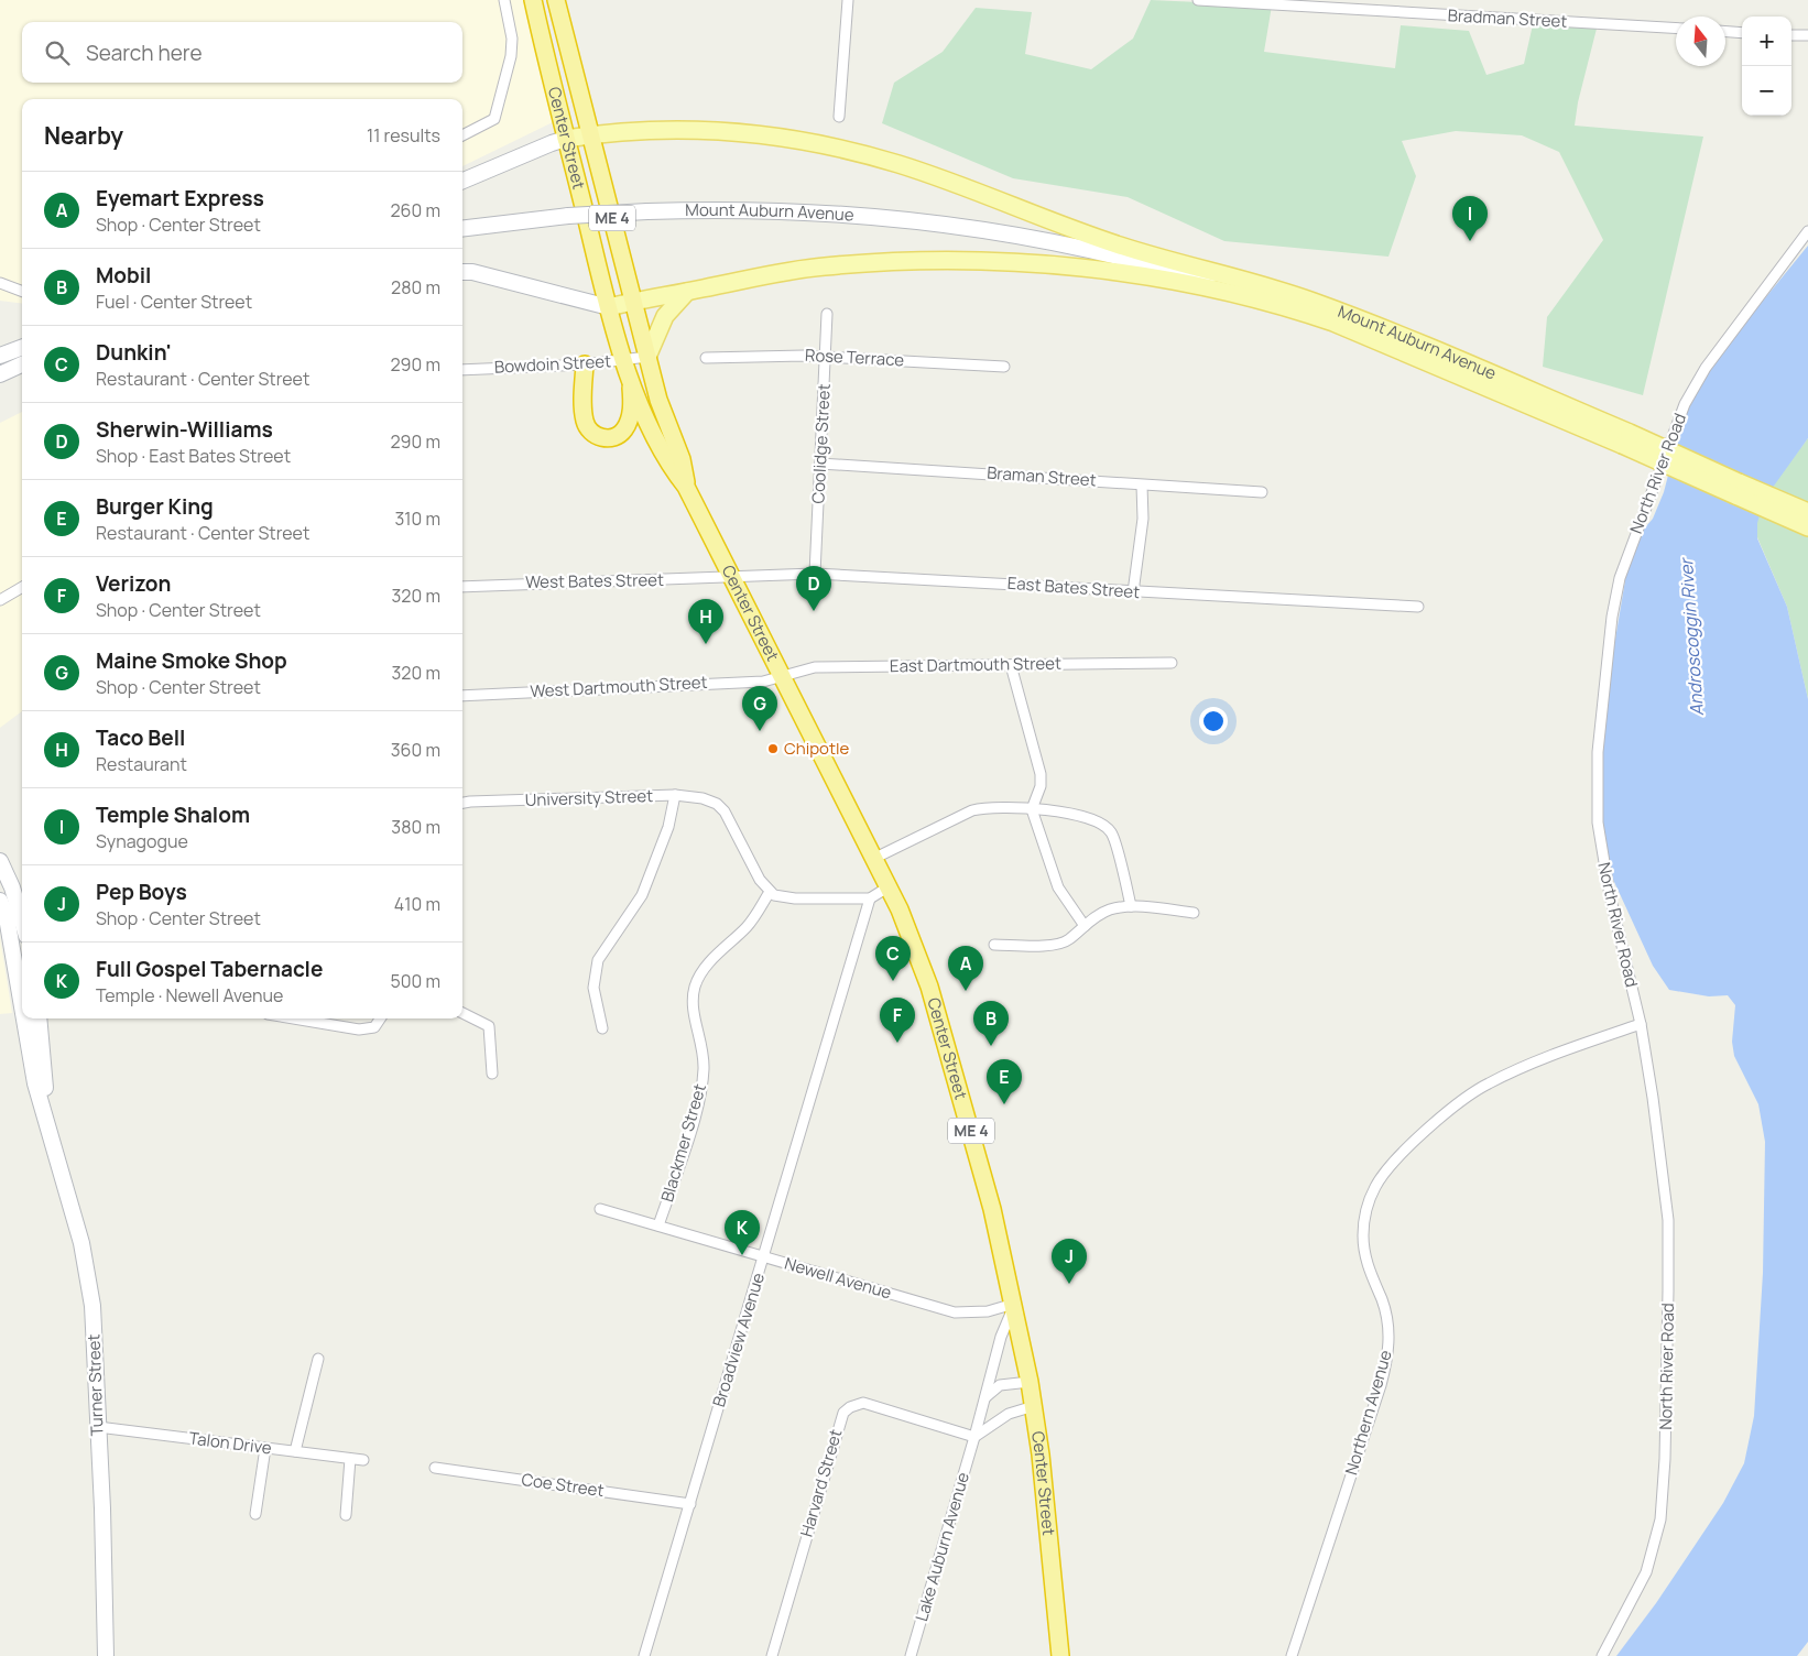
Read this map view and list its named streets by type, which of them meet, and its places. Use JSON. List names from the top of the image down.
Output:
{
  "streets": {
    "highway": ["Center Street", "ME 4"],
    "main road": ["Mount Auburn Avenue", "Turner Street"],
    "street": [
      "Bradman Street",
      "Rose Terrace",
      "Bowdoin Street",
      "Coolidge Street",
      "North River Road",
      "Braman Street",
      "West Bates Street",
      "East Bates Street",
      "East Dartmouth Street",
      "West Dartmouth Street",
      "University Street",
      "Blackmer Street",
      "Newell Avenue",
      "Broadview Avenue",
      "Northern Avenue",
      "Talon Drive",
      "Harvard Street",
      "Coe Street",
      "Lake Auburn Avenue"
    ]
  },
  "crossings": [
    ["Center Street", "Bowdoin Street"],
    ["Center Street", "West Bates Street"],
    ["Center Street", "East Bates Street"],
    ["Center Street", "East Dartmouth Street"],
    ["Center Street", "West Dartmouth Street"],
    ["Center Street", "Newell Avenue"],
    ["Center Street", "Lake Auburn Avenue"],
    ["Rose Terrace", "Coolidge Street"],
    ["Coolidge Street", "Braman Street"],
    ["Coolidge Street", "East Bates Street"],
    ["North River Road", "Northern Avenue"],
    ["West Bates Street", "East Bates Street"],
    ["East Dartmouth Street", "West Dartmouth Street"],
    ["University Street", "Blackmer Street"],
    ["Blackmer Street", "Newell Avenue"],
    ["Newell Avenue", "Broadview Avenue"],
    ["Newell Avenue", "Lake Auburn Avenue"],
    ["Broadview Avenue", "Coe Street"],
    ["Turner Street", "Talon Drive"],
    ["Harvard Street", "Lake Auburn Avenue"]
  ],
  "water": ["Androscoggin River"],
  "places": ["Chipotle"],
  "north": "top",
  "page": {
    "map_buttons": ["+", "−"],
    "search": "Search here",
    "heading": ["Nearby", "11 results"],
    "list": [
      {
        "mark": "A",
        "name": "Eyemart Express",
        "note": "Shop · Center Street",
        "value": "260 m"
      },
      {
        "mark": "B",
        "name": "Mobil",
        "note": "Fuel · Center Street",
        "value": "280 m"
      },
      {
        "mark": "C",
        "name": "Dunkin'",
        "note": "Restaurant · Center Street",
        "value": "290 m"
      },
      {
        "mark": "D",
        "name": "Sherwin-Williams",
        "note": "Shop · East Bates Street",
        "value": "290 m"
      },
      {
        "mark": "E",
        "name": "Burger King",
        "note": "Restaurant · Center Street",
        "value": "310 m"
      },
      {
        "mark": "F",
        "name": "Verizon",
        "note": "Shop · Center Street",
        "value": "320 m"
      },
      {
        "mark": "G",
        "name": "Maine Smoke Shop",
        "note": "Shop · Center Street",
        "value": "320 m"
      },
      {
        "mark": "H",
        "name": "Taco Bell",
        "note": "Restaurant",
        "value": "360 m"
      },
      {
        "mark": "I",
        "name": "Temple Shalom",
        "note": "Synagogue",
        "value": "380 m"
      },
      {
        "mark": "J",
        "name": "Pep Boys",
        "note": "Shop · Center Street",
        "value": "410 m"
      },
      {
        "mark": "K",
        "name": "Full Gospel Tabernacle",
        "note": "Temple · Newell Avenue",
        "value": "500 m"
      }
    ],
    "pins": [
      "I",
      "D",
      "H",
      "G",
      "C",
      "A",
      "F",
      "B",
      "E",
      "K",
      "J"
    ]
  }
}
